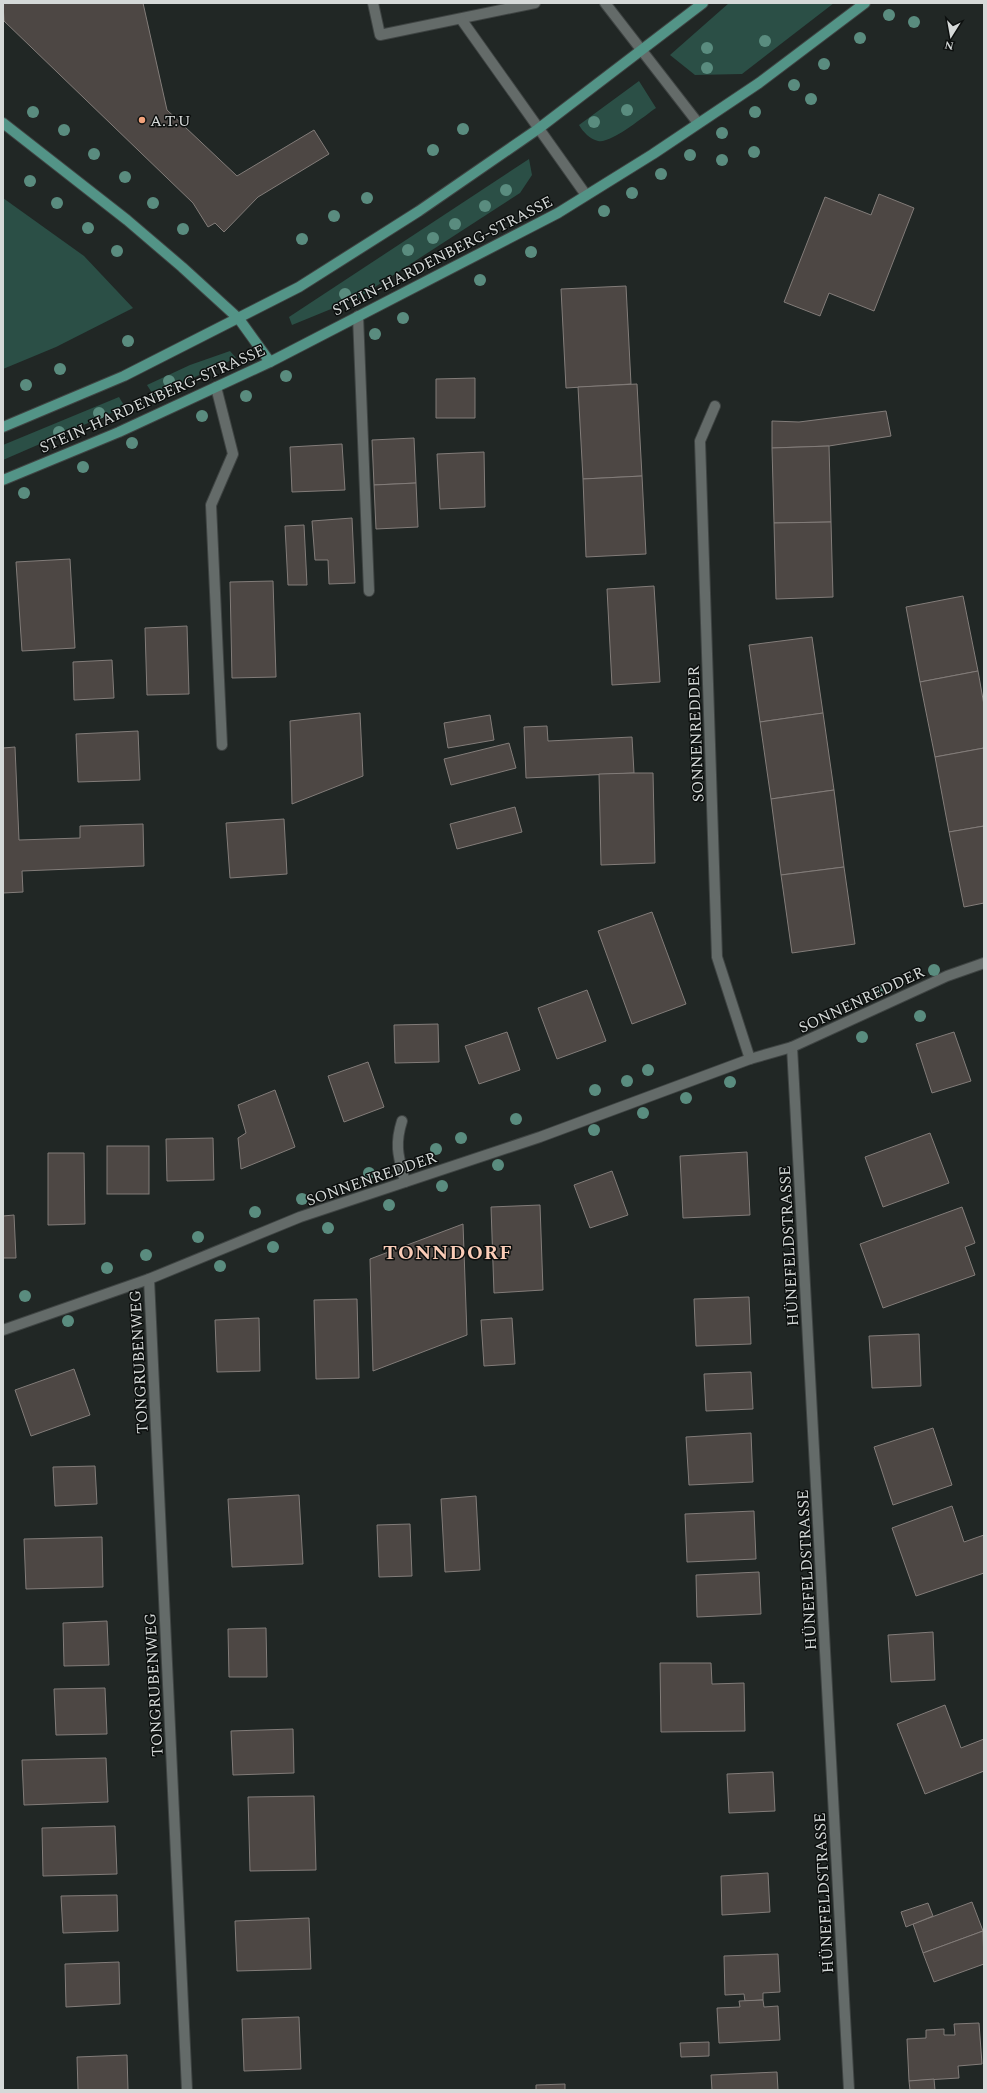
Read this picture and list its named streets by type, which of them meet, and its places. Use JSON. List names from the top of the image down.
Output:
{
  "streets": {
    "main road": ["STEIN-HARDENBERG-STRASSE"],
    "street": ["SONNENREDDER", "HÜNEFELDSTRASSE", "TONGRUBENWEG"]
  },
  "crossings": [
    ["SONNENREDDER", "HÜNEFELDSTRASSE"],
    ["SONNENREDDER", "TONGRUBENWEG"]
  ],
  "districts": ["TONNDORF"],
  "places": ["A.T.U"],
  "north": "bottom"
}
